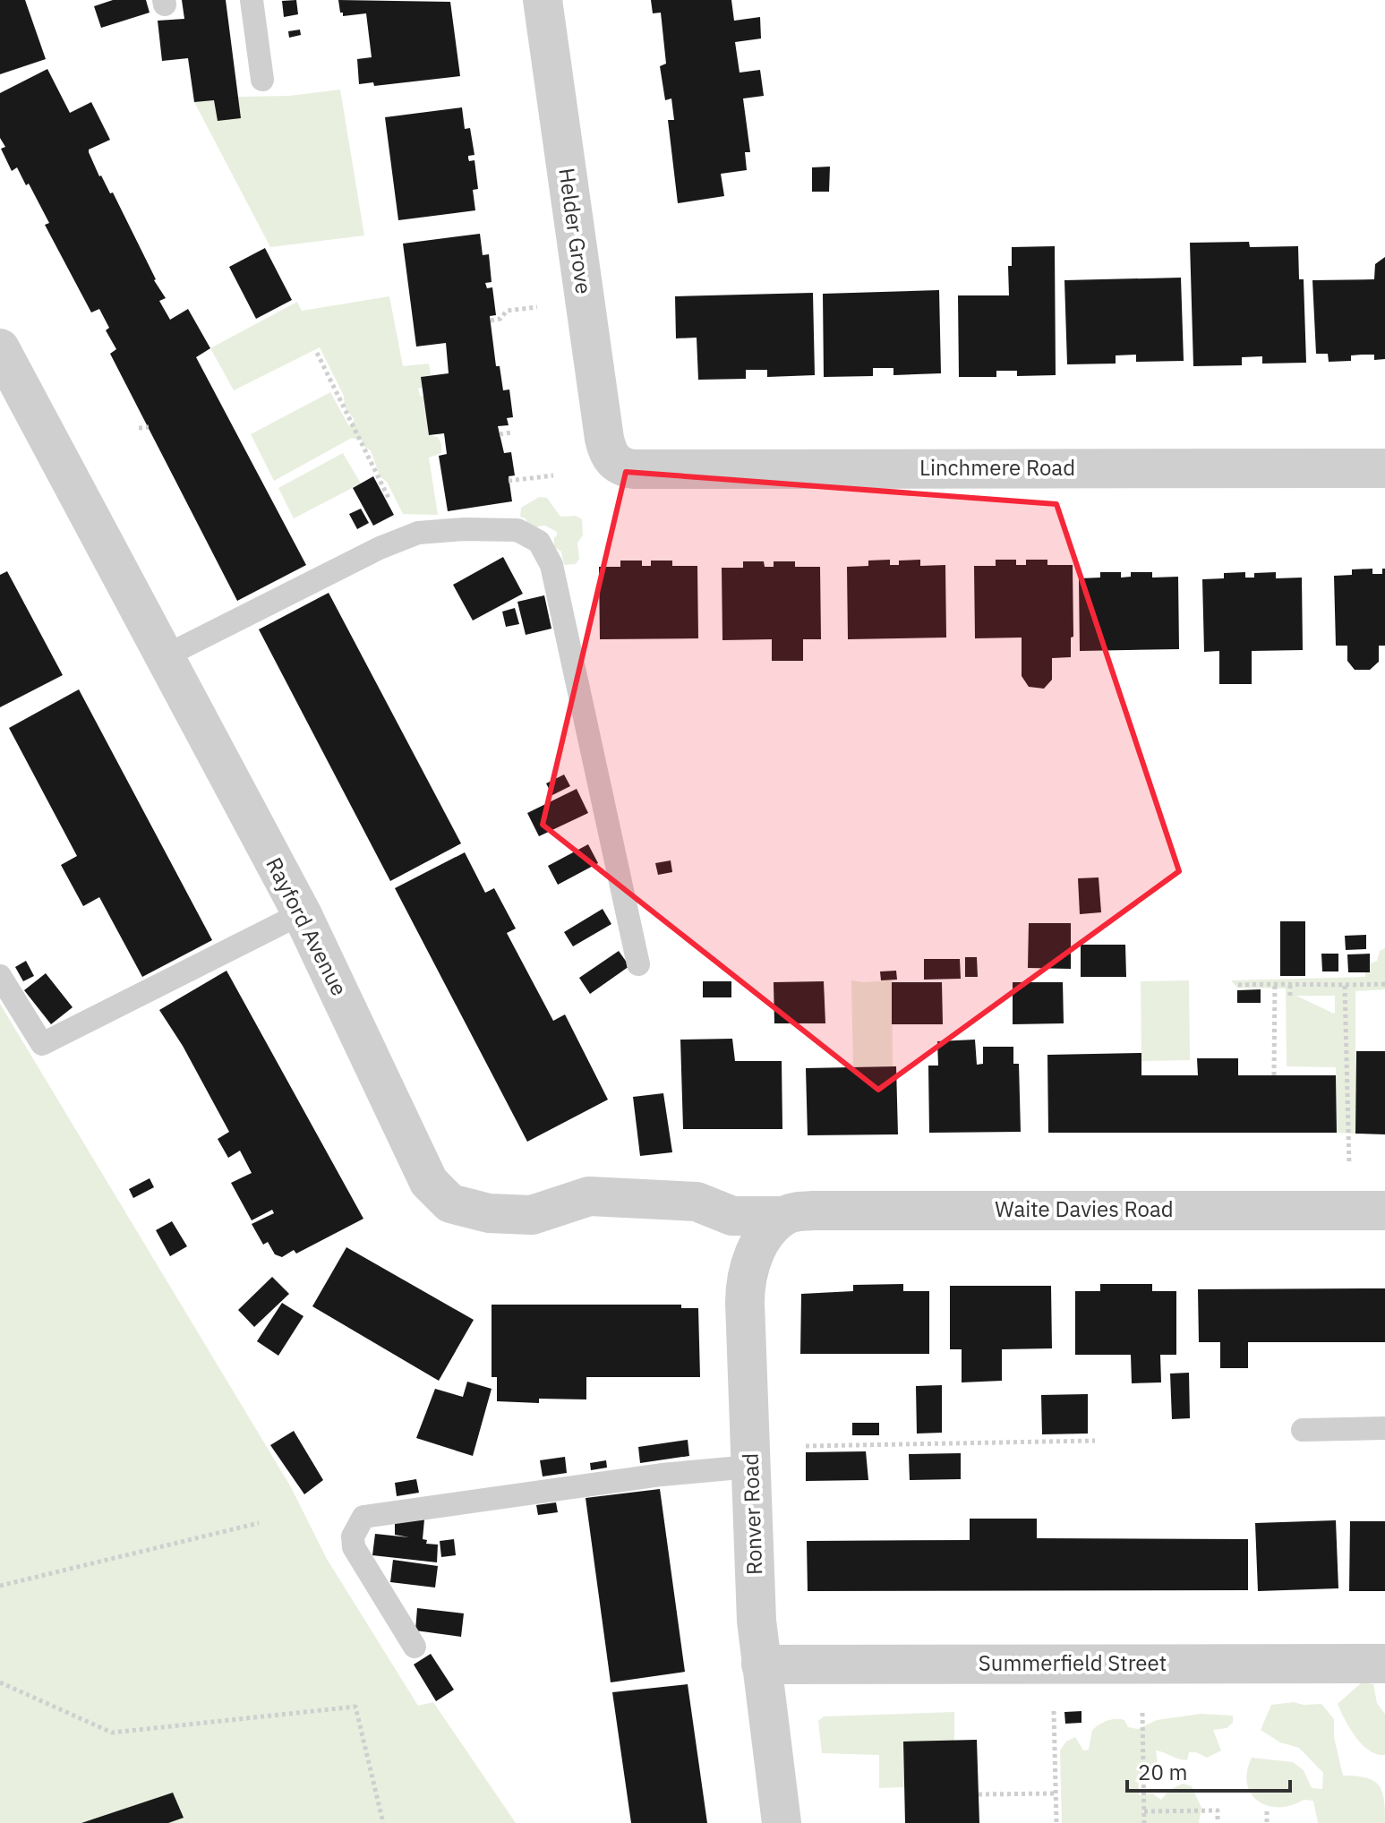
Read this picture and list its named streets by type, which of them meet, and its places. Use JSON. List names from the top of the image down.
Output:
{
  "streets": {
    "street": [
      "Helder Grove",
      "Linchmere Road",
      "Rayford Avenue",
      "Waite Davies Road",
      "Ronver Road",
      "Summerfield Street"
    ]
  },
  "crossings": [
    ["Helder Grove", "Linchmere Road"],
    ["Rayford Avenue", "Waite Davies Road"],
    ["Rayford Avenue", "Ronver Road"],
    ["Waite Davies Road", "Ronver Road"],
    ["Ronver Road", "Summerfield Street"]
  ],
  "scale_bar": "20 m"
}
